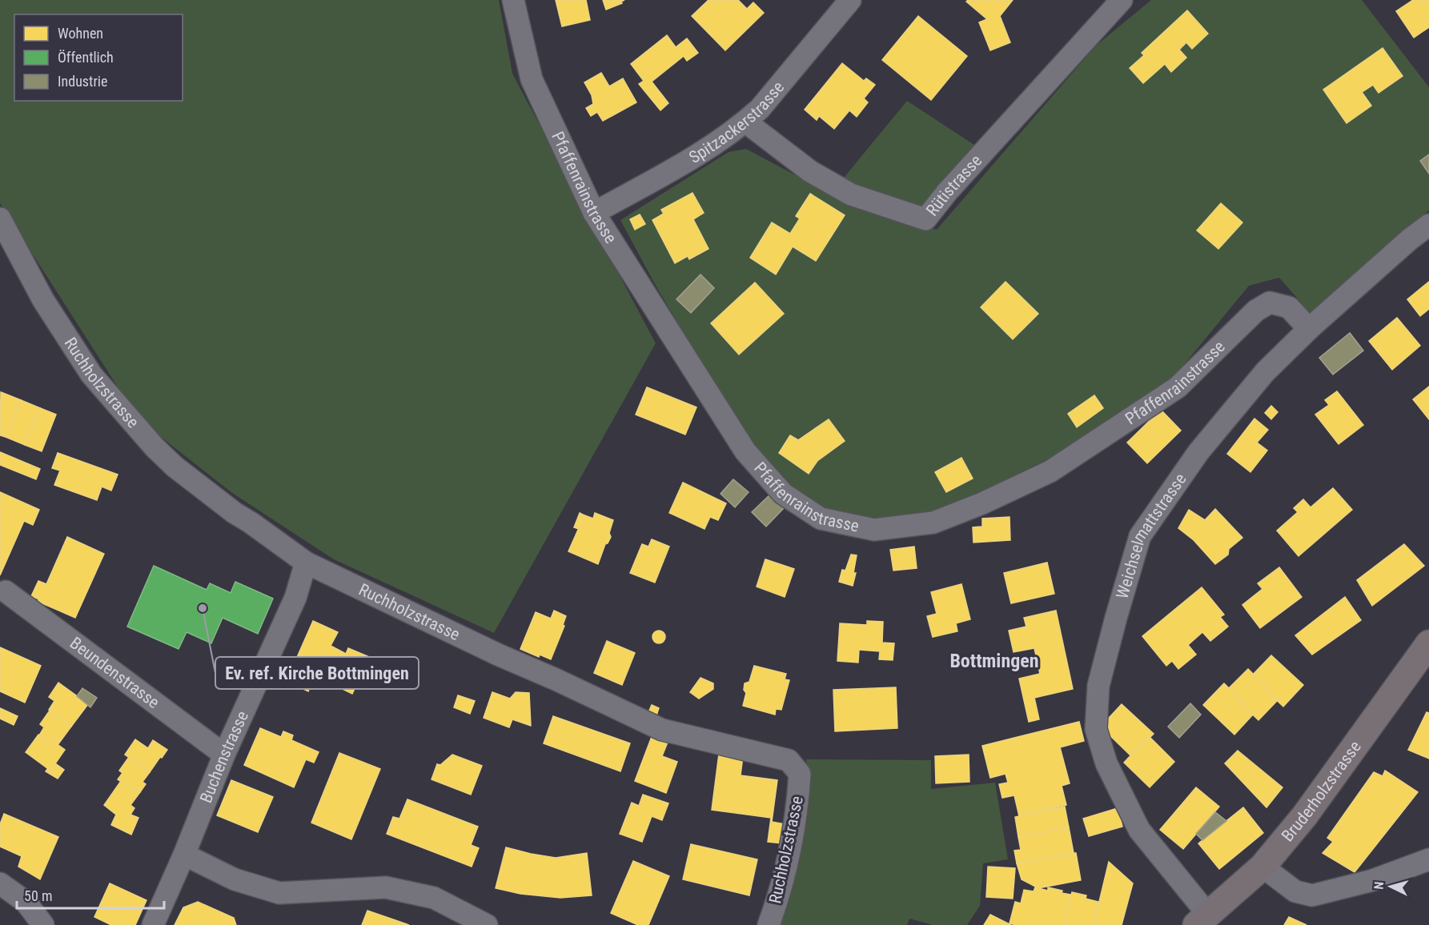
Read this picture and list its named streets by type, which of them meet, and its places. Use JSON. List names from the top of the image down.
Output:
{
  "streets": {
    "main road": ["Bruderholzstrasse"],
    "street": [
      "Spitzackerstrasse",
      "Rütistrasse",
      "Pfaffenrainstrasse",
      "Ruchholzstrasse",
      "Weichselmattstrasse",
      "Beundenstrasse",
      "Buchenstrasse"
    ]
  },
  "crossings": [
    ["Spitzackerstrasse", "Rütistrasse"],
    ["Spitzackerstrasse", "Pfaffenrainstrasse"],
    ["Pfaffenrainstrasse", "Weichselmattstrasse"],
    ["Ruchholzstrasse", "Buchenstrasse"],
    ["Weichselmattstrasse", "Bruderholzstrasse"],
    ["Beundenstrasse", "Buchenstrasse"]
  ],
  "districts": ["Bottmingen"],
  "places": ["Ev. ref. Kirche Bottmingen"],
  "legend": ["Wohnen", "Öffentlich", "Industrie"],
  "scale_bar": "50 m",
  "north": "left"
}
